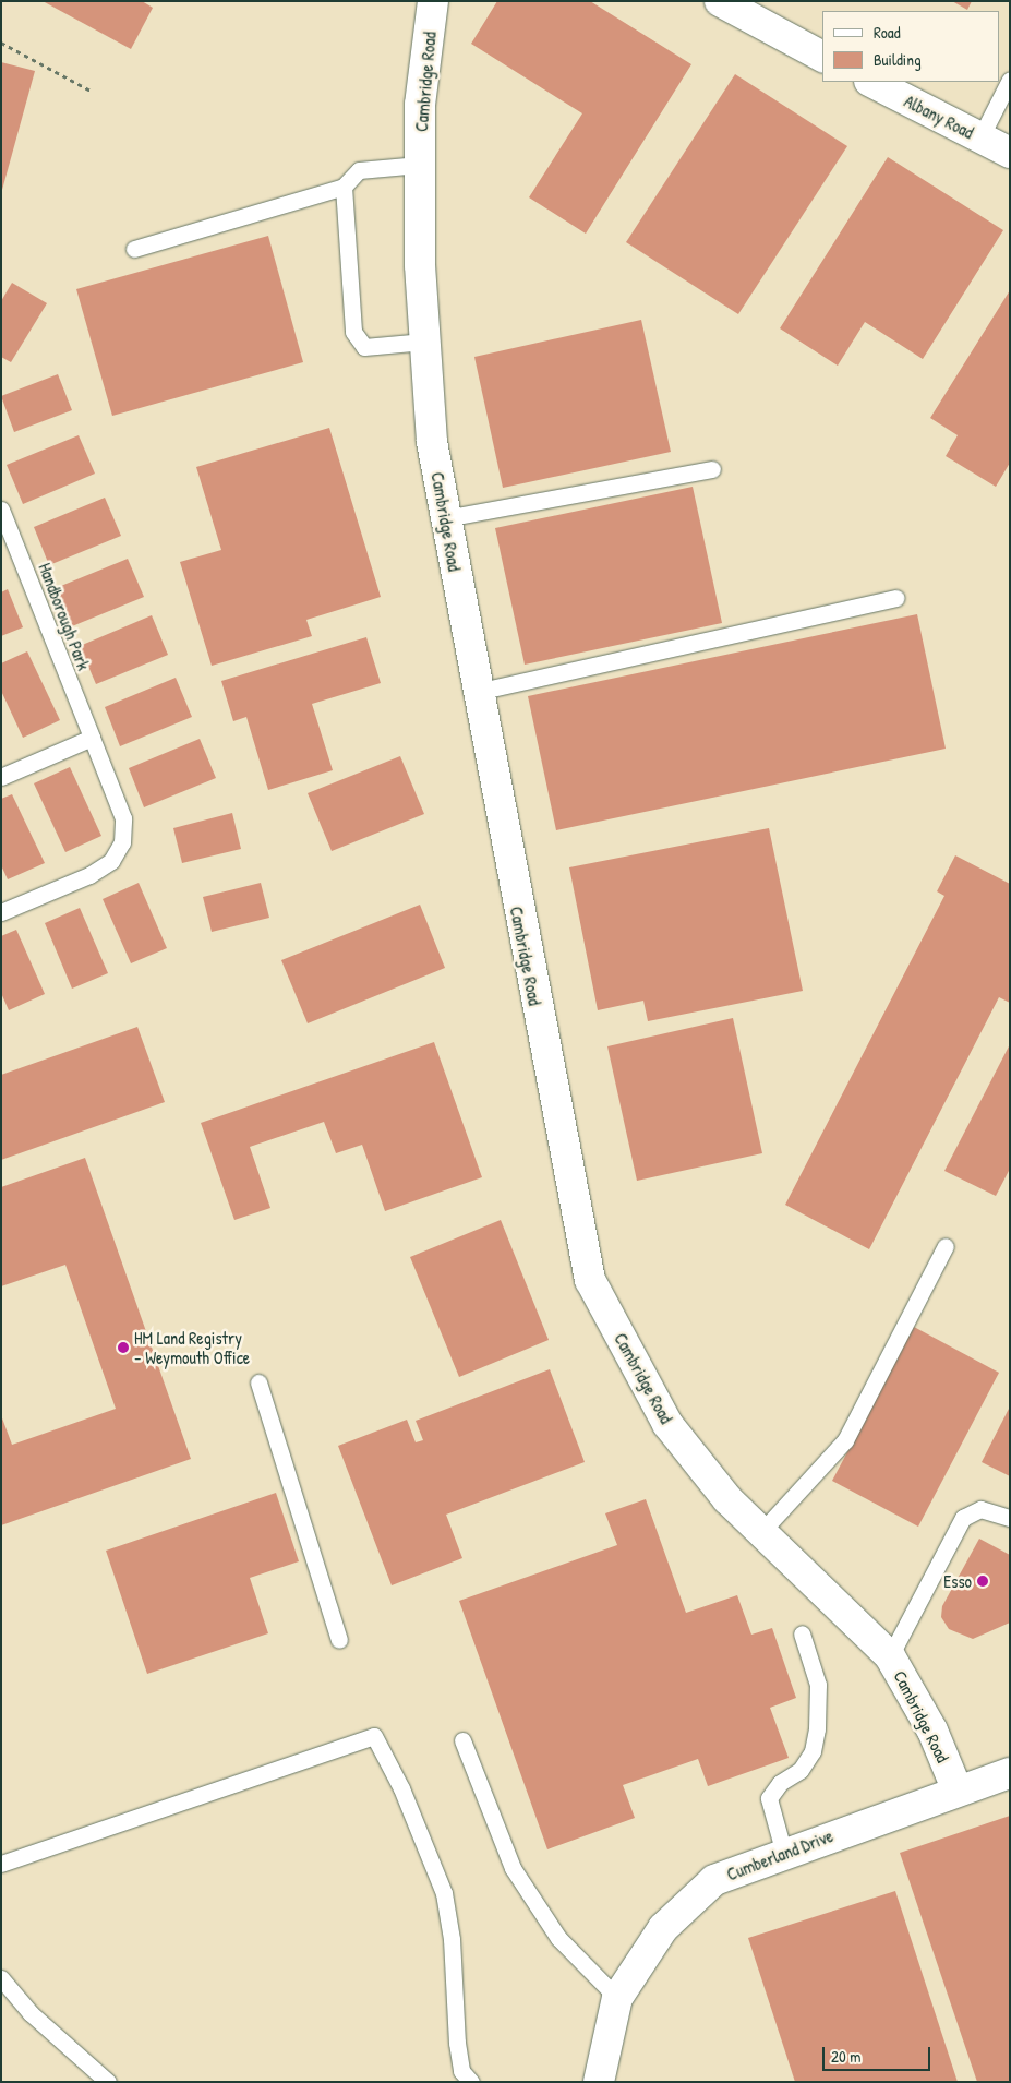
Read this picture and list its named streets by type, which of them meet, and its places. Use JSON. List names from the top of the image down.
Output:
{
  "streets": {
    "street": ["Cambridge Road", "Albany Road", "Cumberland Drive"],
    "lane": ["Handborough Park"]
  },
  "crossings": [
    ["Cambridge Road", "Cumberland Drive"]
  ],
  "places": ["HM Land Registry - Weymouth Office", "Esso"],
  "legend": ["Road", "Building"],
  "scale_bar": "20 m"
}
